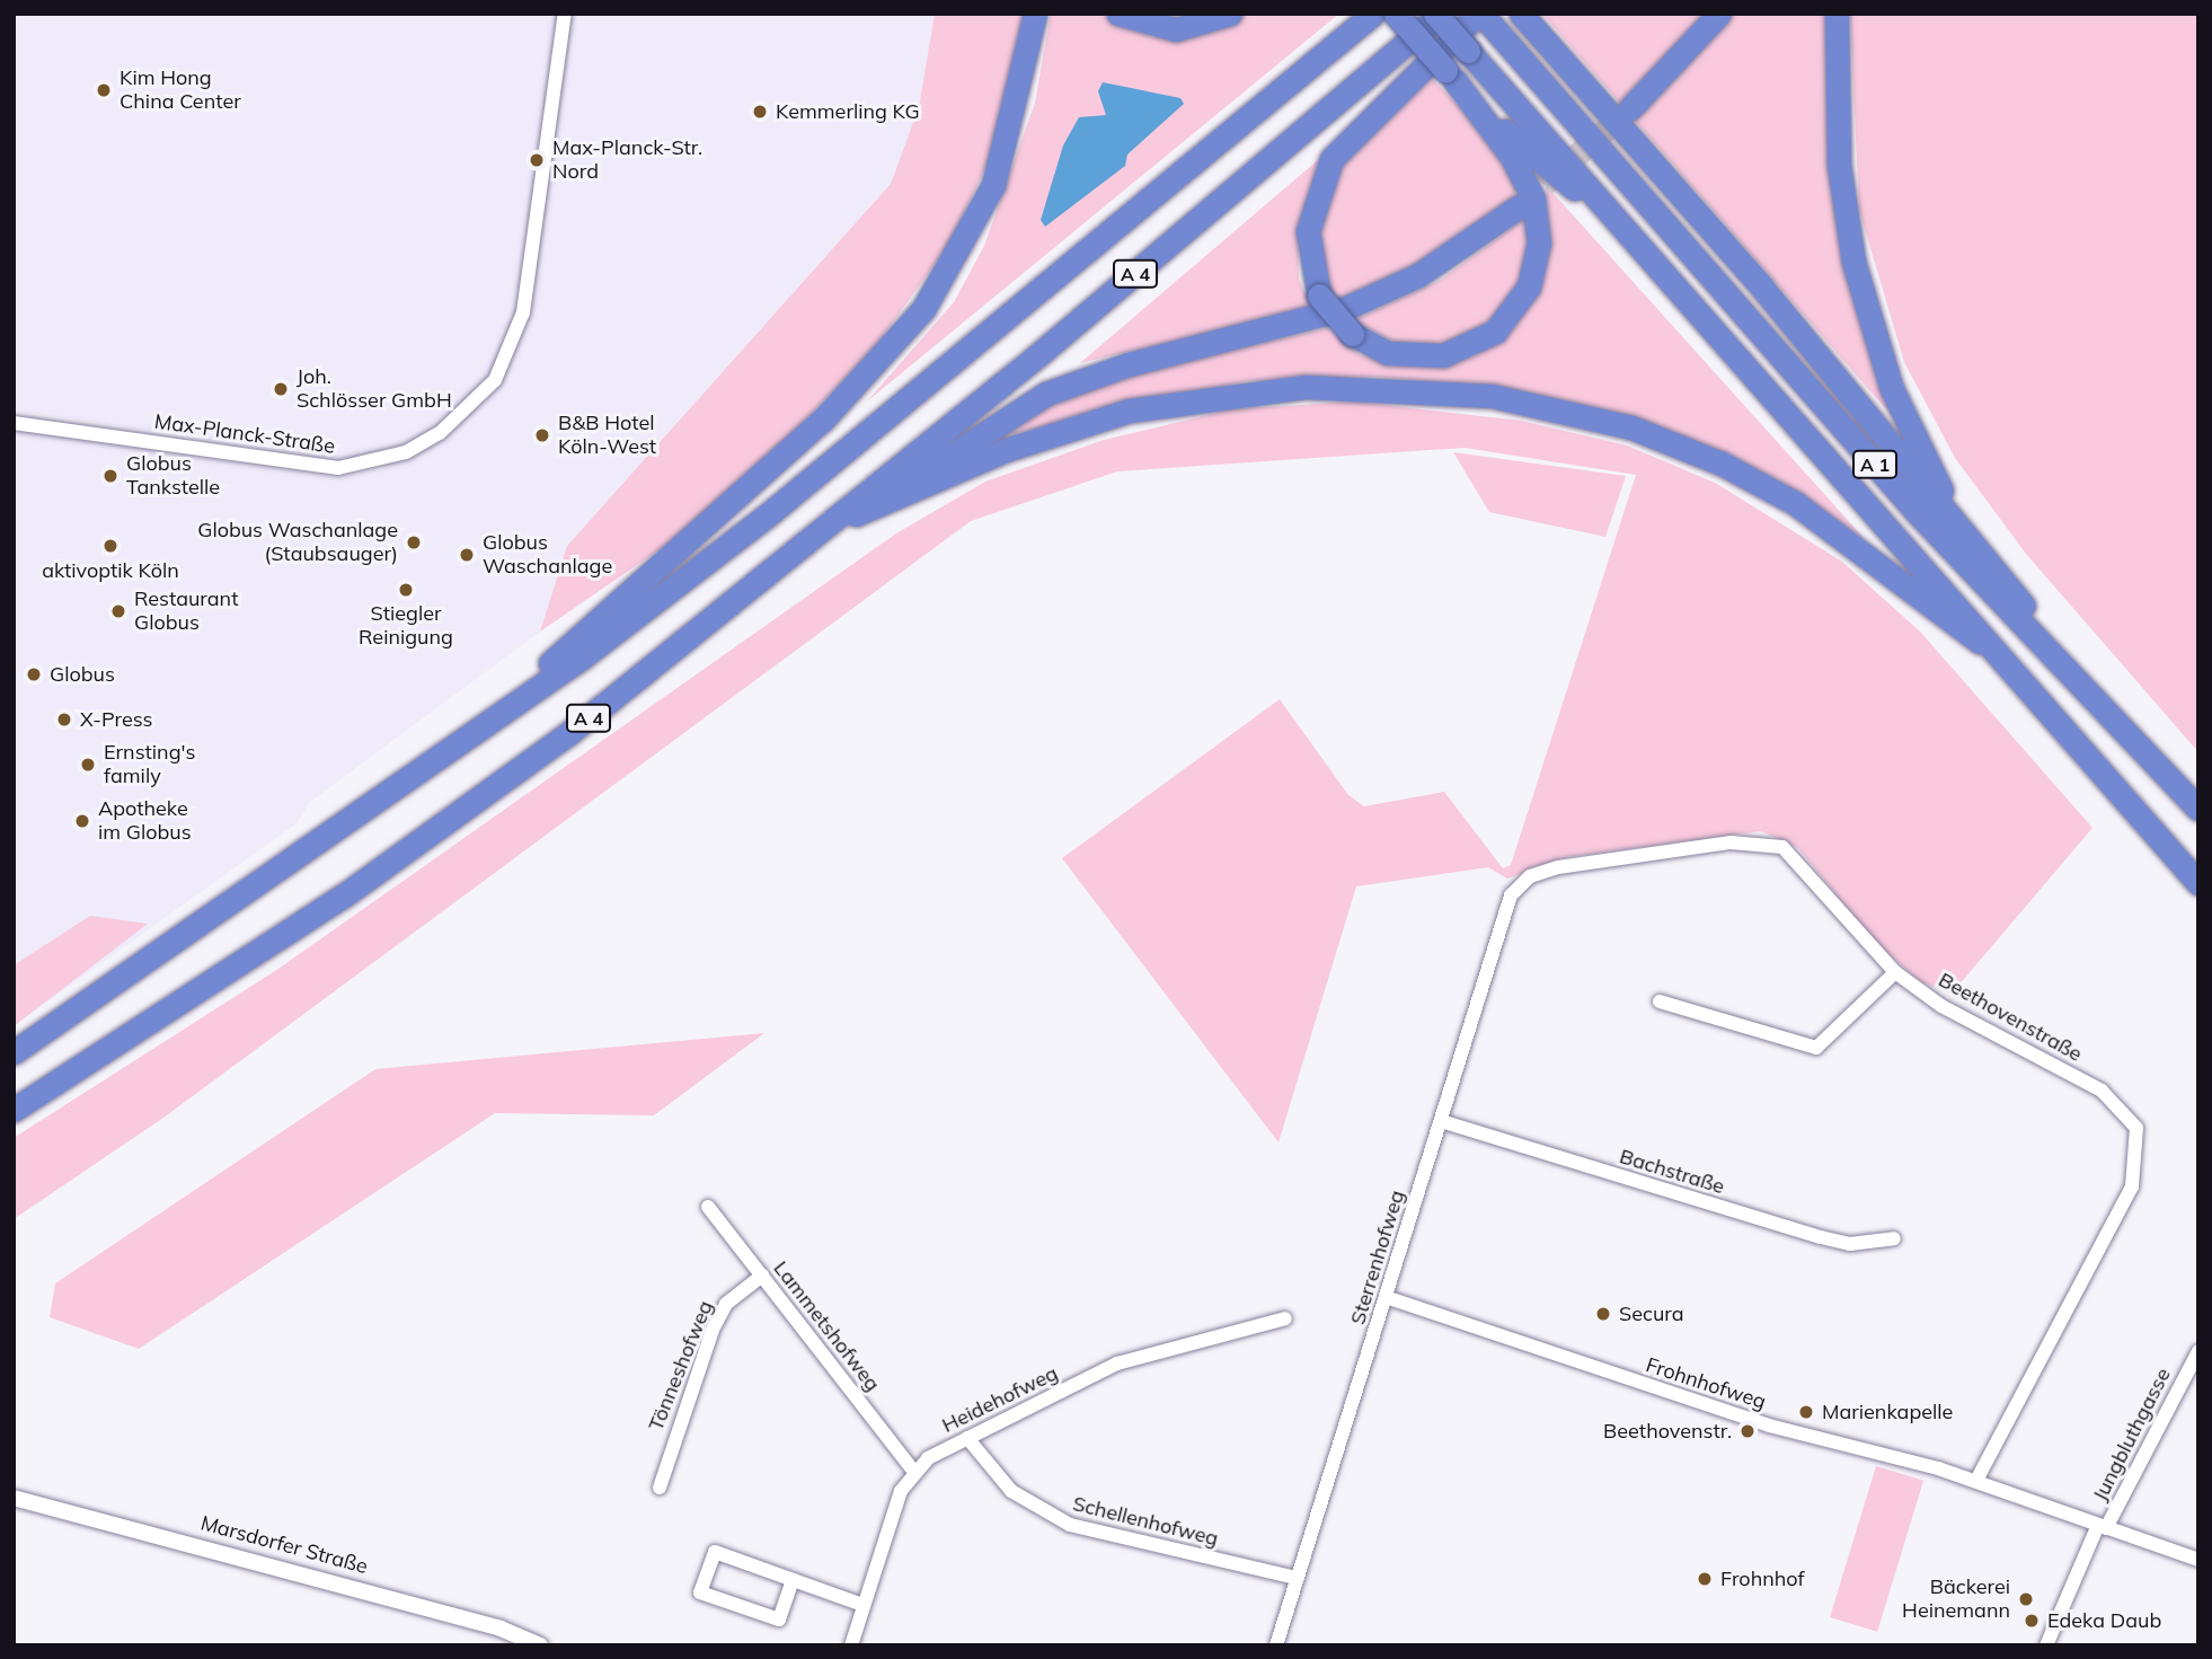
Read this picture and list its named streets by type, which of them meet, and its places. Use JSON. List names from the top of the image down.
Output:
{
  "streets": {
    "highway": ["A 4", "A 1"],
    "street": [
      "Max-Planck-Straße",
      "Beethovenstraße",
      "Bachstraße",
      "Sterrenhofweg",
      "Lammetshofweg",
      "Tönneshofweg",
      "Frohnhofweg",
      "Heidehofweg",
      "Jungbluthgasse",
      "Schellenhofweg",
      "Marsdorfer Straße"
    ]
  },
  "crossings": [
    ["Beethovenstraße", "Sterrenhofweg"],
    ["Beethovenstraße", "Frohnhofweg"],
    ["Bachstraße", "Sterrenhofweg"],
    ["Sterrenhofweg", "Frohnhofweg"],
    ["Sterrenhofweg", "Schellenhofweg"],
    ["Lammetshofweg", "Tönneshofweg"],
    ["Lammetshofweg", "Heidehofweg"],
    ["Frohnhofweg", "Jungbluthgasse"],
    ["Heidehofweg", "Schellenhofweg"]
  ],
  "places": [
    "Kim Hong China Center",
    "Kemmerling KG",
    "Max-Planck-Str. Nord",
    "Joh. Schlösser GmbH",
    "B&B Hotel Köln-West",
    "Globus Tankstelle",
    "Globus Waschanlage (Staubsauger)",
    "aktivoptik Köln",
    "Globus Waschanlage",
    "Stiegler Reinigung",
    "Restaurant Globus",
    "Globus",
    "X-Press",
    "Ernsting's family",
    "Apotheke im Globus",
    "Secura",
    "Marienkapelle",
    "Beethovenstr.",
    "Frohnhof",
    "Bäckerei Heinemann",
    "Edeka Daub"
  ]
}
